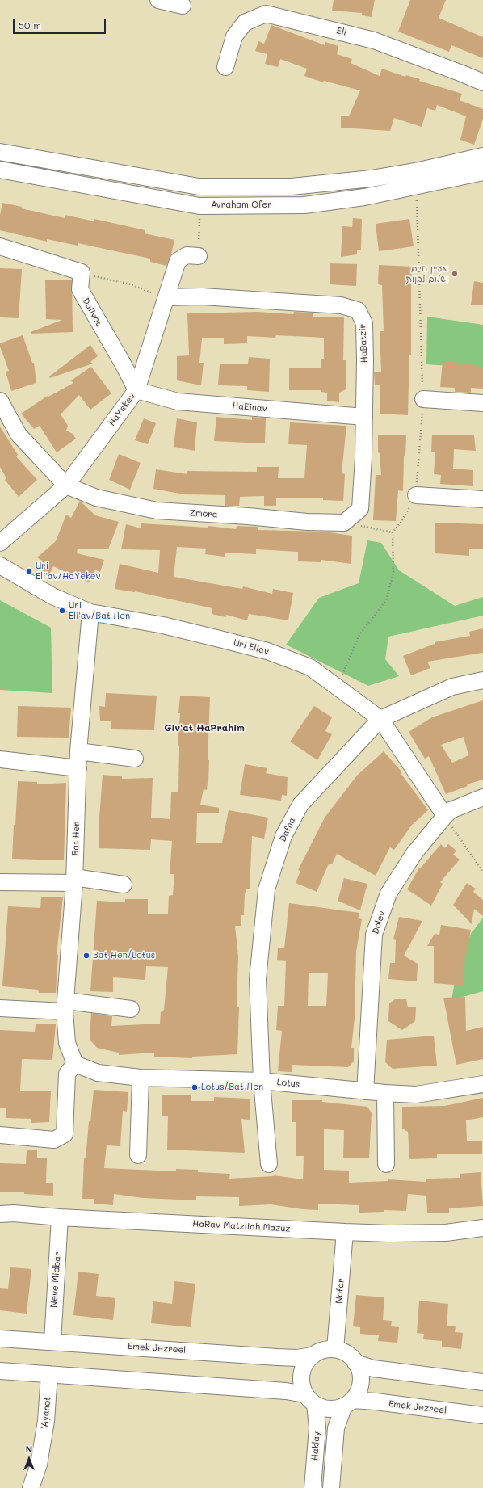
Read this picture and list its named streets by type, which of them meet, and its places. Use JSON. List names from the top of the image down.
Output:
{
  "streets": {
    "street": [
      "Eli",
      "Avraham Ofer",
      "Daliyot",
      "HaBatzir",
      "HaEinav",
      "HaYekev",
      "Zmora",
      "Uri Eliav",
      "Dafna",
      "Bat Hen",
      "Dolev",
      "Lotus",
      "HaRav Matzliah Mazuz",
      "Neve Midbar",
      "Nofar",
      "Emek Jezreel",
      "'Ayanot",
      "Haklay"
    ]
  },
  "crossings": [
    ["Daliyot", "HaEinav"],
    ["Daliyot", "HaYekev"],
    ["HaBatzir", "HaEinav"],
    ["HaBatzir", "HaYekev"],
    ["HaBatzir", "Zmora"],
    ["HaEinav", "HaYekev"],
    ["HaYekev", "Zmora"],
    ["Uri Eliav", "Dafna"],
    ["Uri Eliav", "Bat Hen"],
    ["Uri Eliav", "Dolev"],
    ["Dafna", "Lotus"],
    ["Bat Hen", "Lotus"],
    ["Dolev", "Lotus"],
    ["HaRav Matzliah Mazuz", "Neve Midbar"],
    ["HaRav Matzliah Mazuz", "Nofar"],
    ["Neve Midbar", "Emek Jezreel"],
    ["Nofar", "Emek Jezreel"],
    ["Nofar", "Haklay"],
    ["Emek Jezreel", "Haklay"]
  ],
  "districts": ["Giv'at HaPrahim"],
  "places": [
    "מעיין חיים ושלום לבנות",
    "Uri Eli'av/HaYekev",
    "Uri Eli'av/Bat Hen",
    "Bat Hen/Lotus",
    "Lotus/Bat Hen"
  ],
  "scale_bar": "50 m",
  "north": "top"
}
